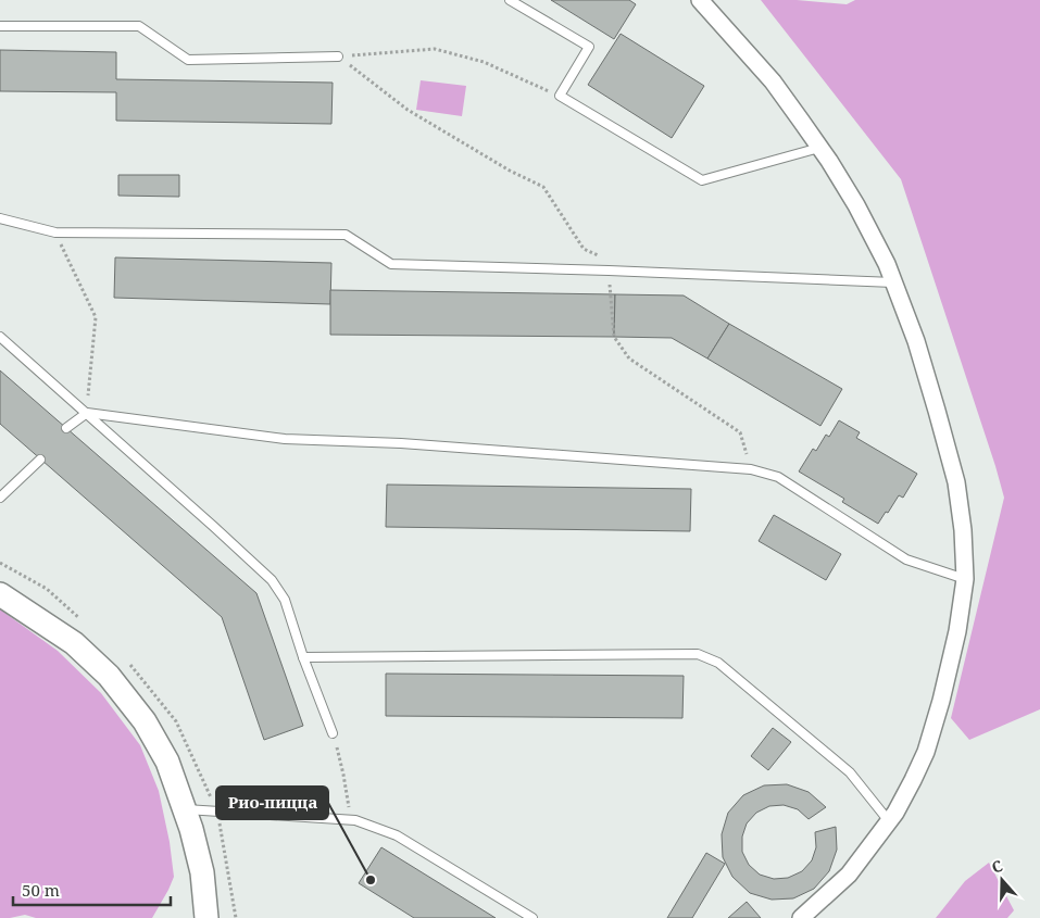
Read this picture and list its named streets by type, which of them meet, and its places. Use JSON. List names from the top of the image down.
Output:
{
  "places": ["Рио-пицца"],
  "scale_bar": "50 m",
  "north": "top"
}
